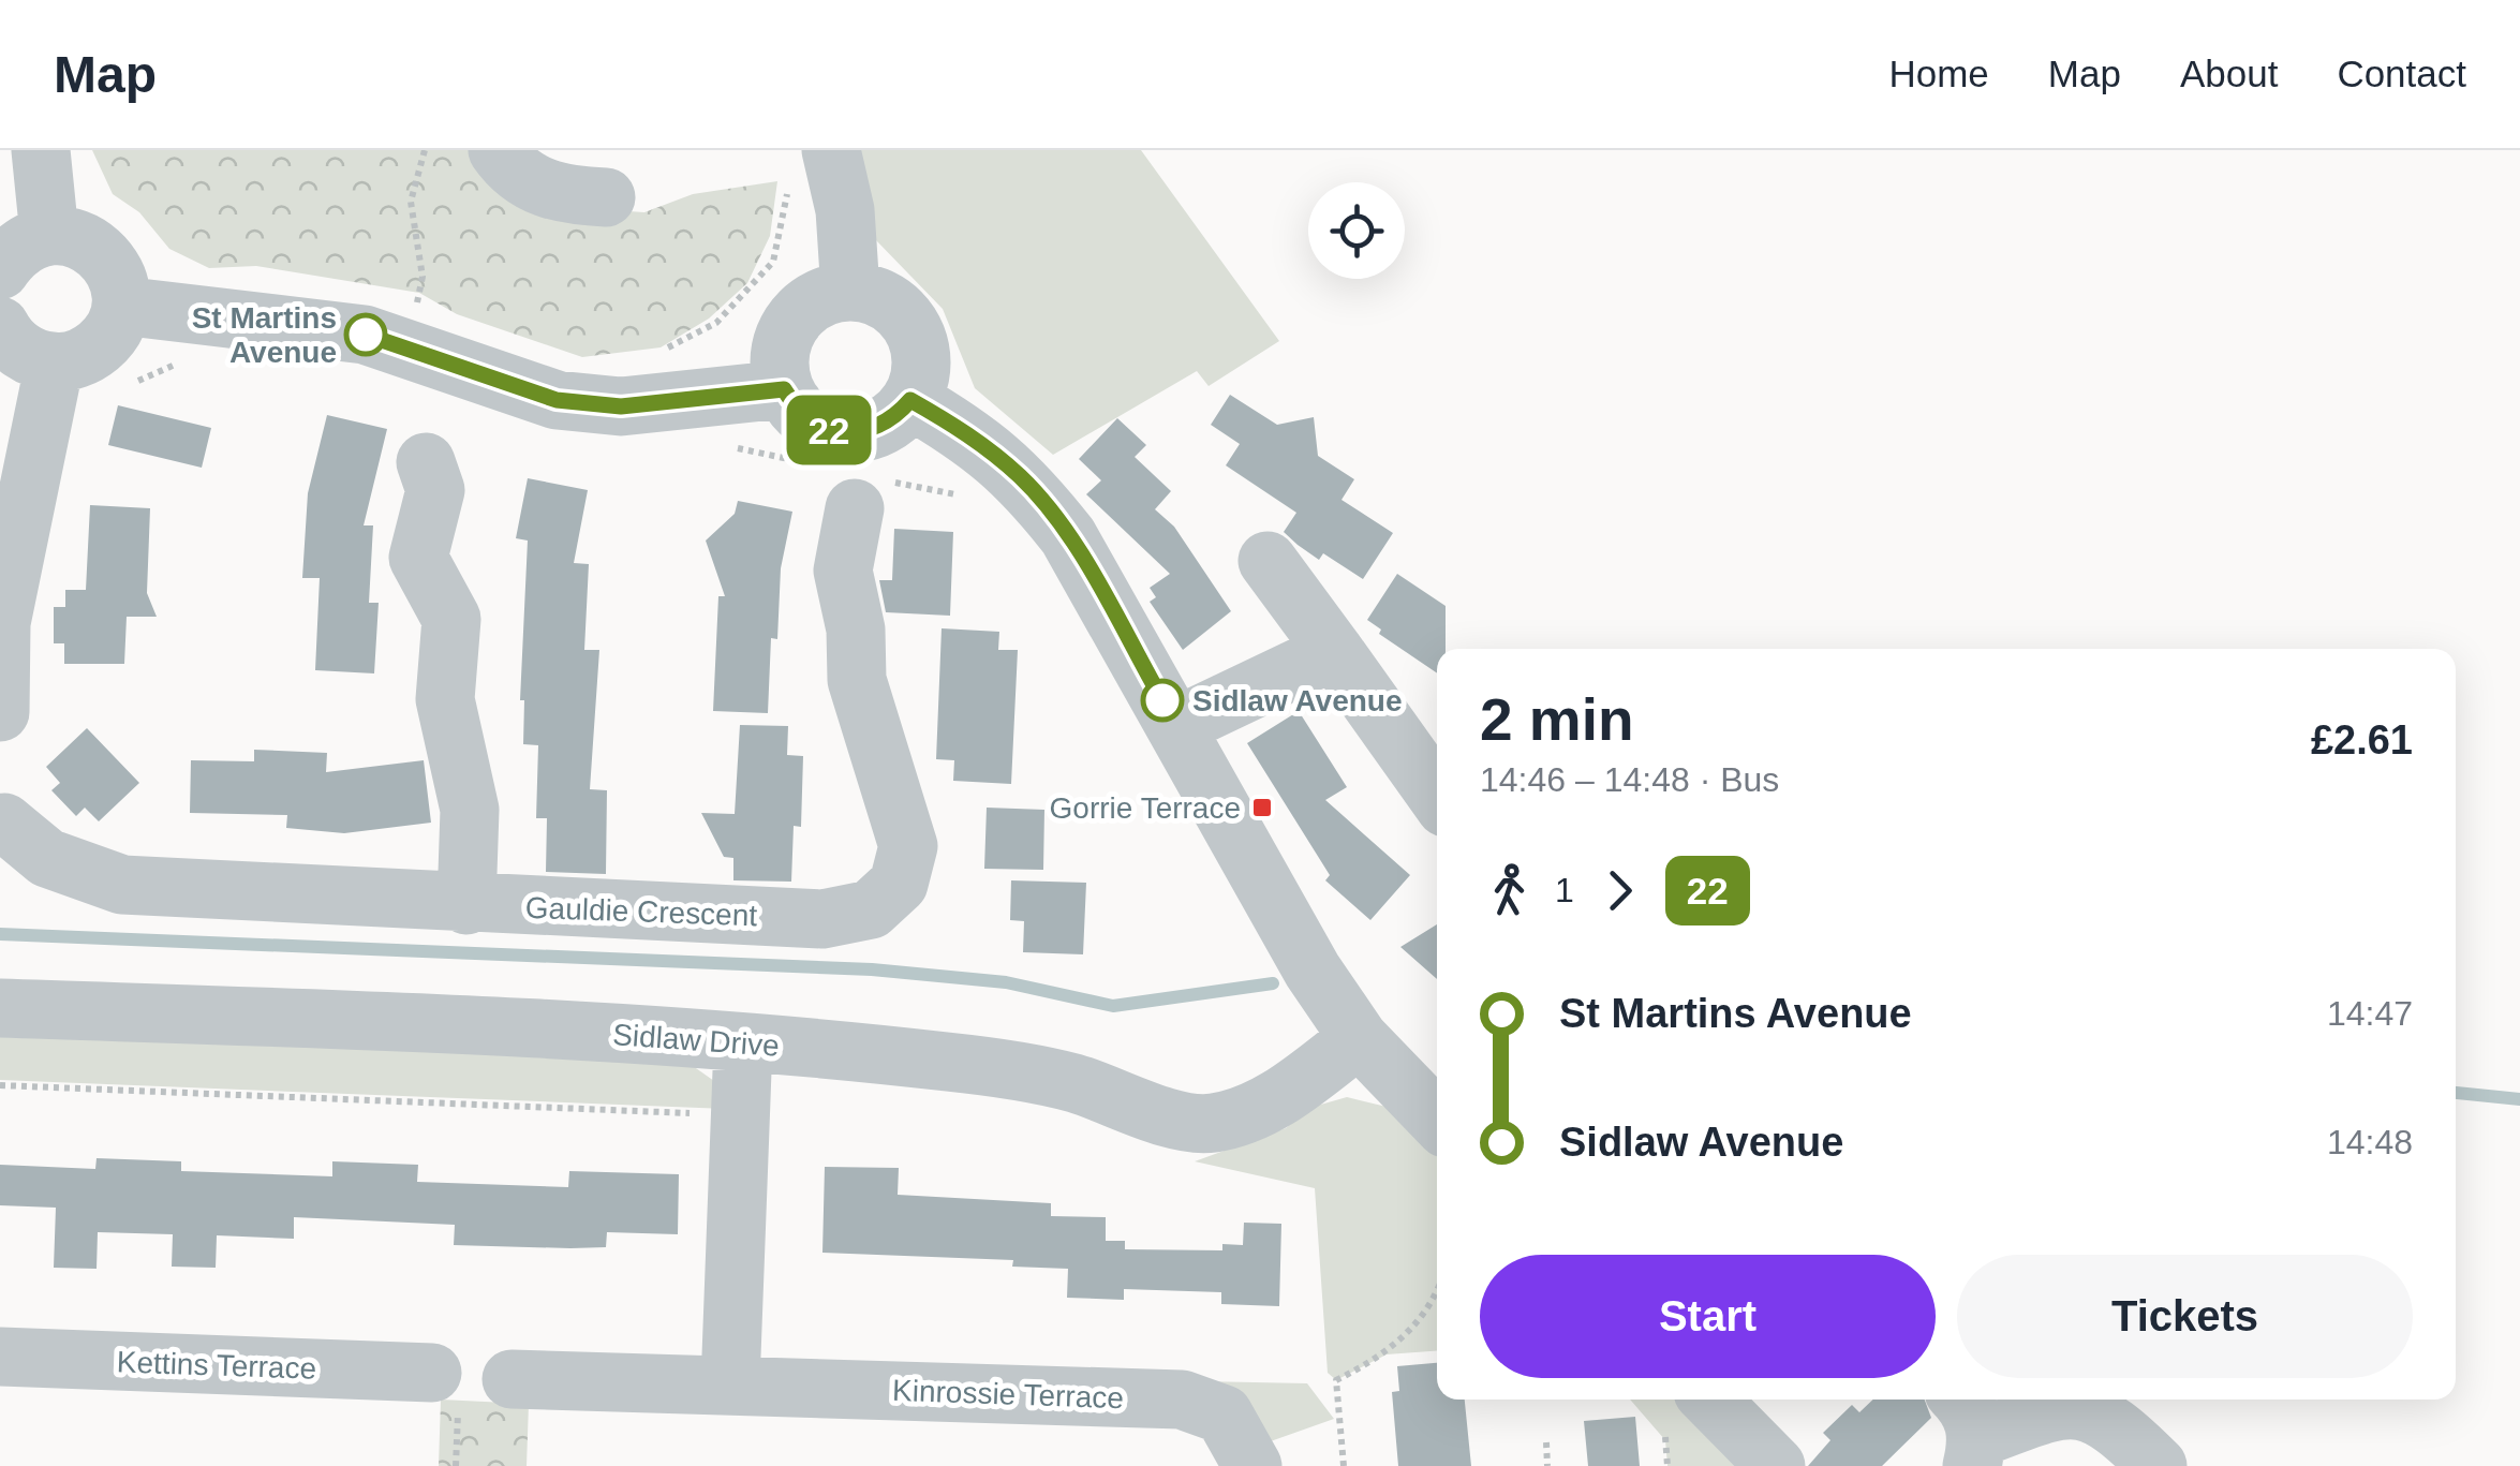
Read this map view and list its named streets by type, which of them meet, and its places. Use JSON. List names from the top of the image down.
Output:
{
  "streets": {
    "street": [
      "Gauldie Crescent",
      "Sidlaw Drive",
      "Kettins Terrace",
      "Kinrossie Terrace"
    ]
  },
  "places": {
    "other": ["St Martins Avenue", "Sidlaw Avenue"],
    "transit": ["Gorrie Terrace"]
  },
  "lines": ["bus line 22"],
  "page": {
    "header": "Map",
    "nav": [
      "Home",
      "Map",
      "About",
      "Contact"
    ],
    "on_map": "22",
    "heading": ["2 min", "14:46 – 14:48 · Bus", "£2.61"],
    "legs": ["1", "22"],
    "list": [
      {
        "name": "St Martins Avenue",
        "value": "14:47"
      },
      {
        "name": "Sidlaw Avenue",
        "value": "14:48"
      }
    ],
    "buttons": ["Start", "Tickets"]
  }
}
